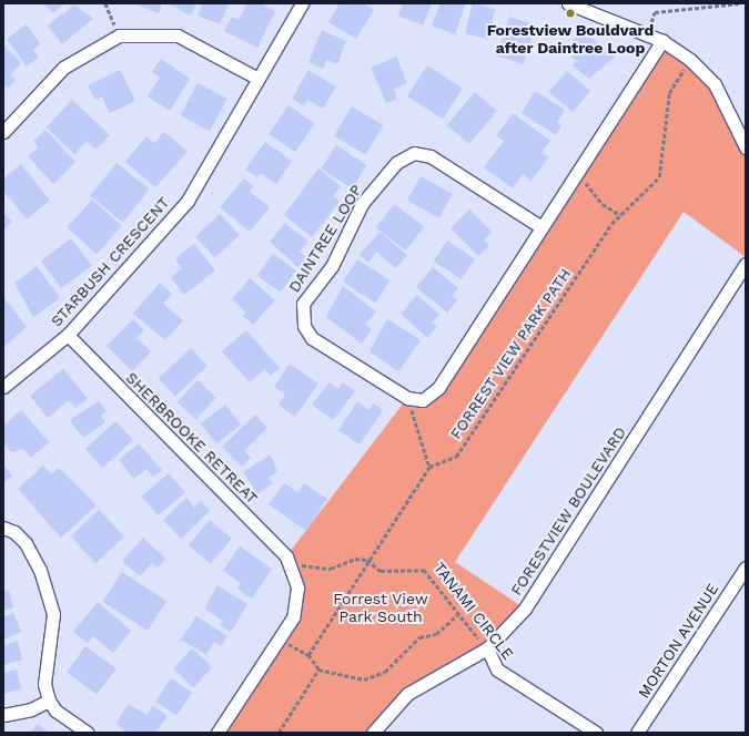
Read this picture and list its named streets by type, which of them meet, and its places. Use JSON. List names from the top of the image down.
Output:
{
  "streets": {
    "street": [
      "DAINTREE LOOP",
      "STARBUSH CRESCENT",
      "SHERBROOKE RETREAT",
      "FORESTVIEW BOULEVARD",
      "TANAMI CIRCLE",
      "MORTON AVENUE"
    ],
    "path": ["FORREST VIEW PARK PATH"]
  },
  "crossings": [
    ["STARBUSH CRESCENT", "SHERBROOKE RETREAT"],
    ["FORESTVIEW BOULEVARD", "TANAMI CIRCLE"]
  ],
  "parks": ["Forrest View Park South"],
  "places": ["Forestview Bouldvard after Daintree Loop"]
}
